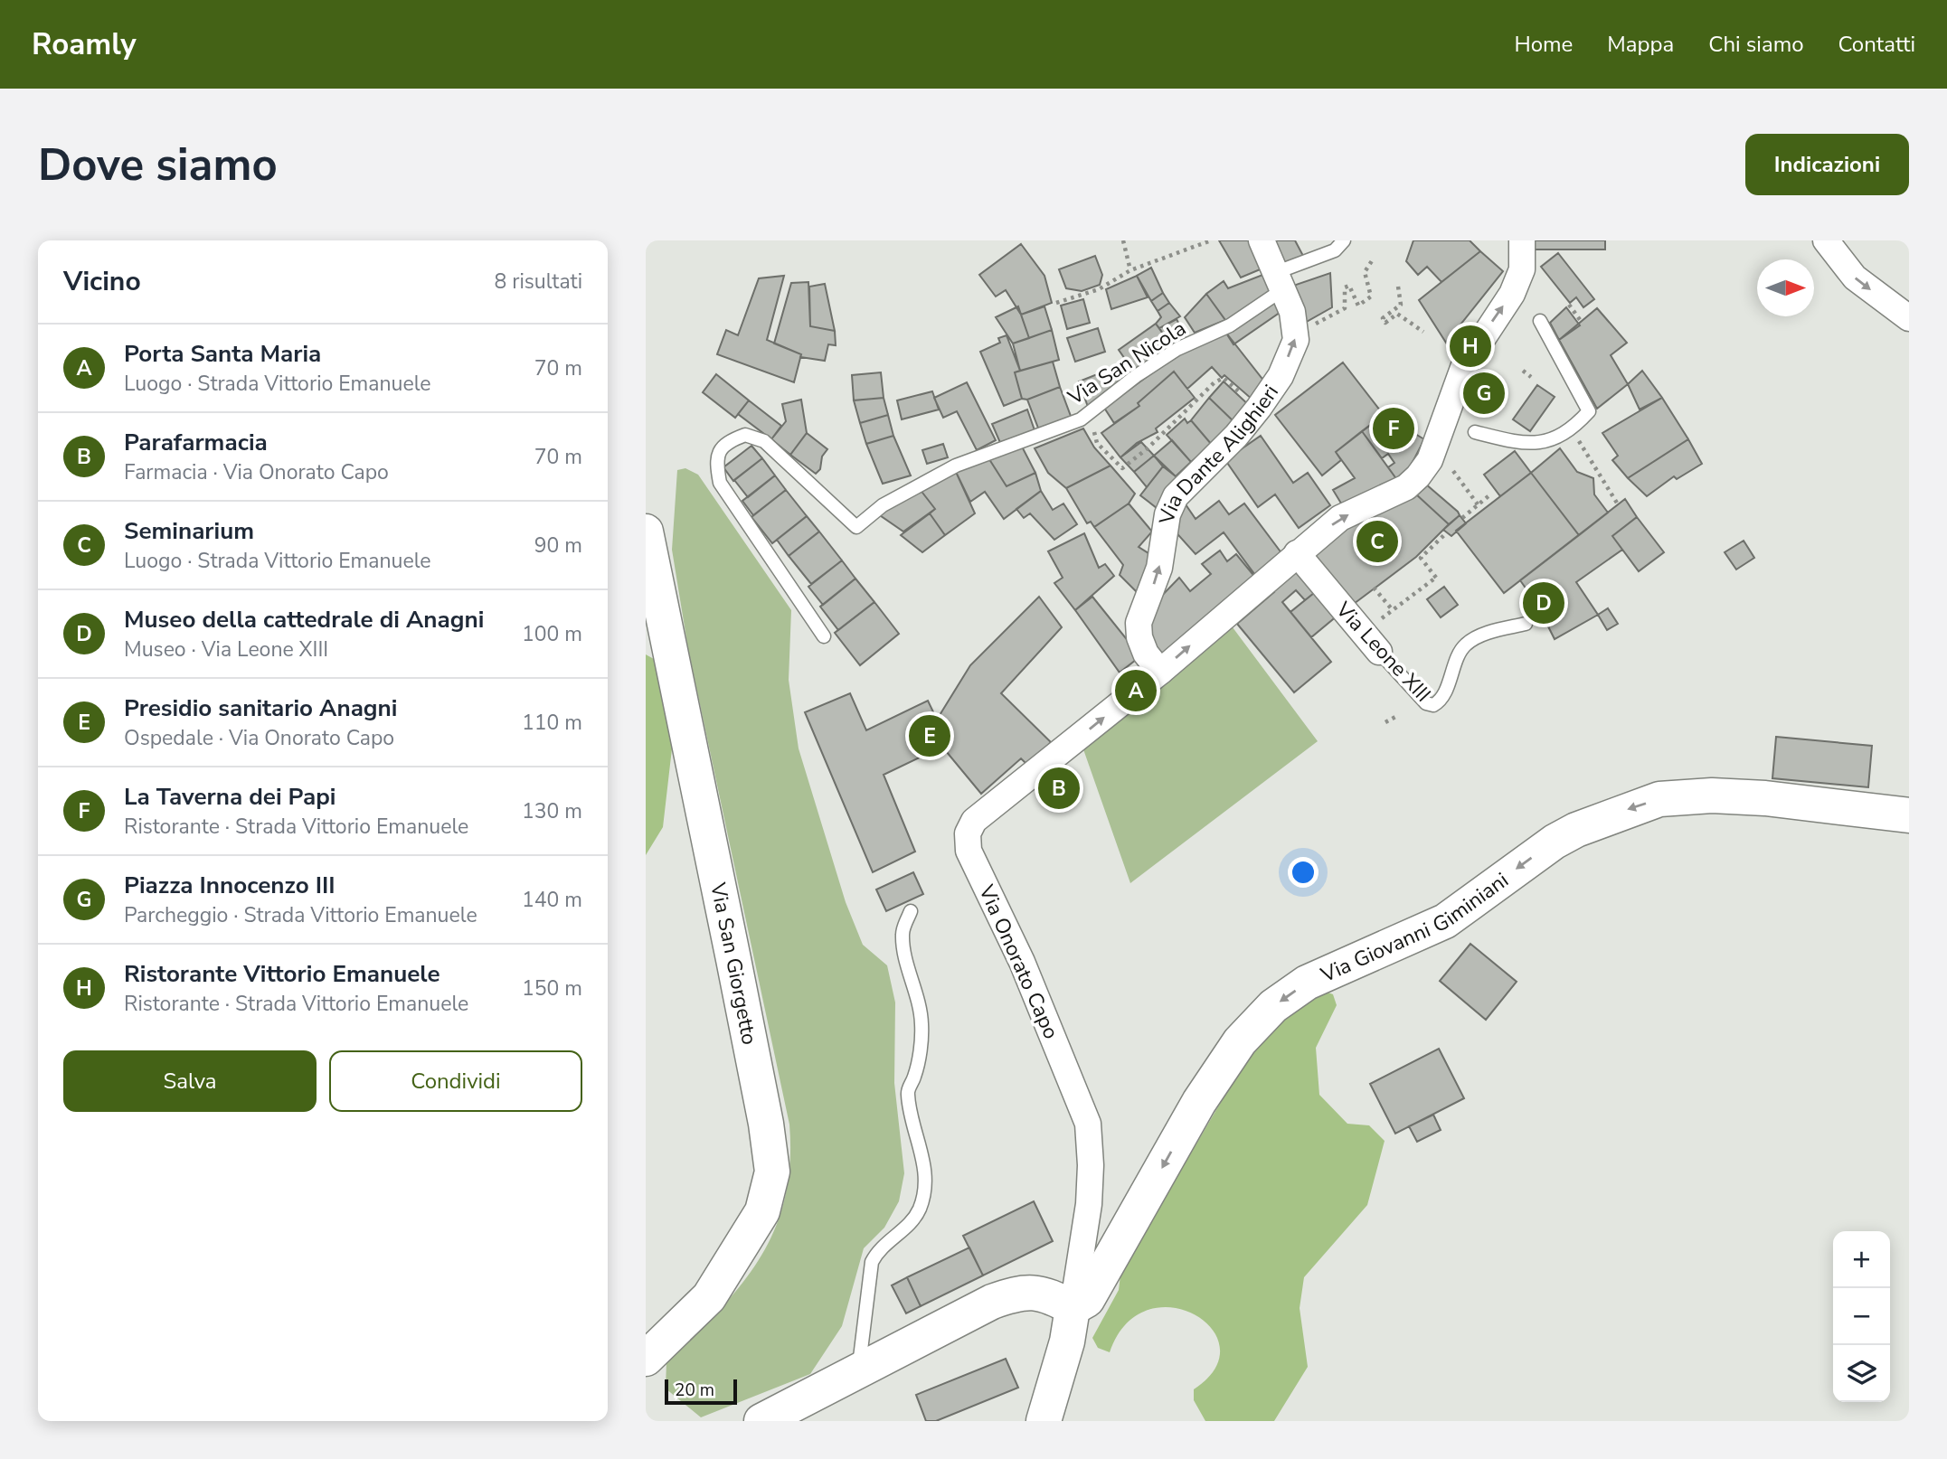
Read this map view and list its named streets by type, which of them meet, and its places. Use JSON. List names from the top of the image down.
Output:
{
  "streets": {
    "street": [
      "Via Dante Alighieri",
      "Via Leone XIII",
      "Via Giovanni Giminiani",
      "Via Onorato Capo",
      "Via San Giorgetto"
    ],
    "lane": ["Via San Nicola"]
  },
  "crossings": [
    ["Via San Nicola", "Via Dante Alighieri"],
    ["Via Dante Alighieri", "Via Onorato Capo"],
    ["Via Leone XIII", "Via Onorato Capo"],
    ["Via Giovanni Giminiani", "Via Onorato Capo"]
  ],
  "one_way": ["Via Dante Alighieri", "Via Giovanni Giminiani", "Via Onorato Capo"],
  "scale_bar": "20 m",
  "north": "right",
  "page": {
    "header": "Roamly",
    "nav": [
      "Home",
      "Mappa",
      "Chi siamo",
      "Contatti"
    ],
    "buttons": [
      "Indicazioni",
      ["Salva", "Condividi"]
    ],
    "title": "Dove siamo",
    "heading": ["Vicino", "8 risultati"],
    "pins": [
      "H",
      "G",
      "F",
      "C",
      "D",
      "A",
      "E",
      "B"
    ],
    "list": [
      {
        "mark": "A",
        "name": "Porta Santa Maria",
        "note": "Luogo · Strada Vittorio Emanuele",
        "value": "70 m"
      },
      {
        "mark": "B",
        "name": "Parafarmacia",
        "note": "Farmacia · Via Onorato Capo",
        "value": "70 m"
      },
      {
        "mark": "C",
        "name": "Seminarium",
        "note": "Luogo · Strada Vittorio Emanuele",
        "value": "90 m"
      },
      {
        "mark": "D",
        "name": "Museo della cattedrale di Anagni",
        "note": "Museo · Via Leone XIII",
        "value": "100 m"
      },
      {
        "mark": "E",
        "name": "Presidio sanitario Anagni",
        "note": "Ospedale · Via Onorato Capo",
        "value": "110 m"
      },
      {
        "mark": "F",
        "name": "La Taverna dei Papi",
        "note": "Ristorante · Strada Vittorio Emanuele",
        "value": "130 m"
      },
      {
        "mark": "G",
        "name": "Piazza Innocenzo III",
        "note": "Parcheggio · Strada Vittorio Emanuele",
        "value": "140 m"
      },
      {
        "mark": "H",
        "name": "Ristorante Vittorio Emanuele",
        "note": "Ristorante · Strada Vittorio Emanuele",
        "value": "150 m"
      }
    ],
    "map_buttons": ["+", "−"],
    "scale": "20 m"
  }
}
